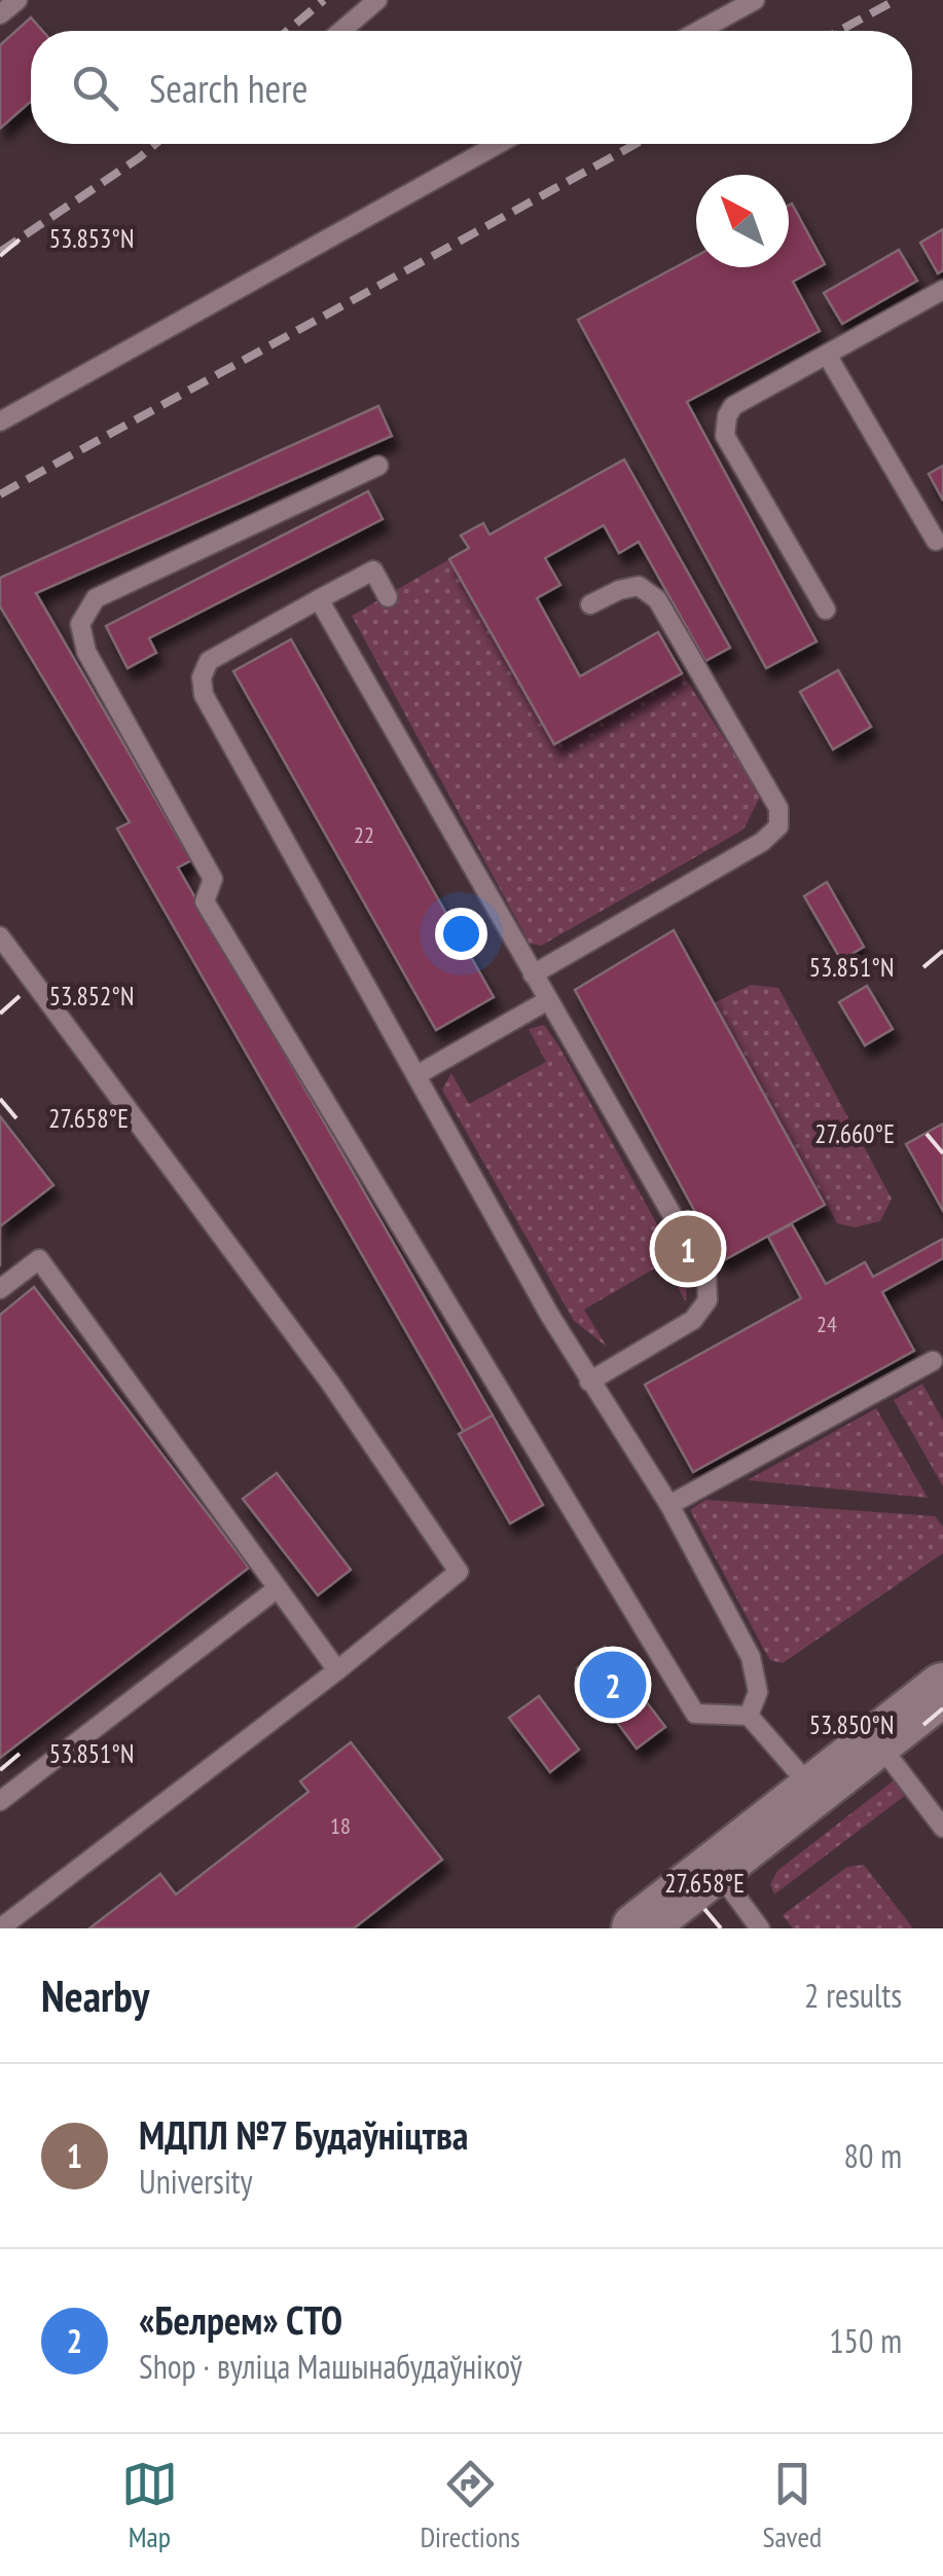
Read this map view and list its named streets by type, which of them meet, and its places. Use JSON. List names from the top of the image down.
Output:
{
  "house_numbers": ["22", "24", "18"],
  "north": "top left",
  "page": {
    "search": "Search here",
    "pins": ["1", "2"],
    "heading": ["Nearby", "2 results"],
    "list": [
      {
        "mark": "1",
        "name": "МДПЛ №7 Будаўніцтва",
        "note": "University",
        "value": "80 m"
      },
      {
        "mark": "2",
        "name": "«Белрем» СТО",
        "note": "Shop · вуліца Машынабудаўнікоў",
        "value": "150 m"
      }
    ],
    "nav": ["Map", "Directions", "Saved"]
  },
  "coordinates": [
    "53.853°N",
    "53.851°N",
    "53.852°N",
    "27.658°E",
    "27.660°E",
    "53.850°N"
  ]
}
